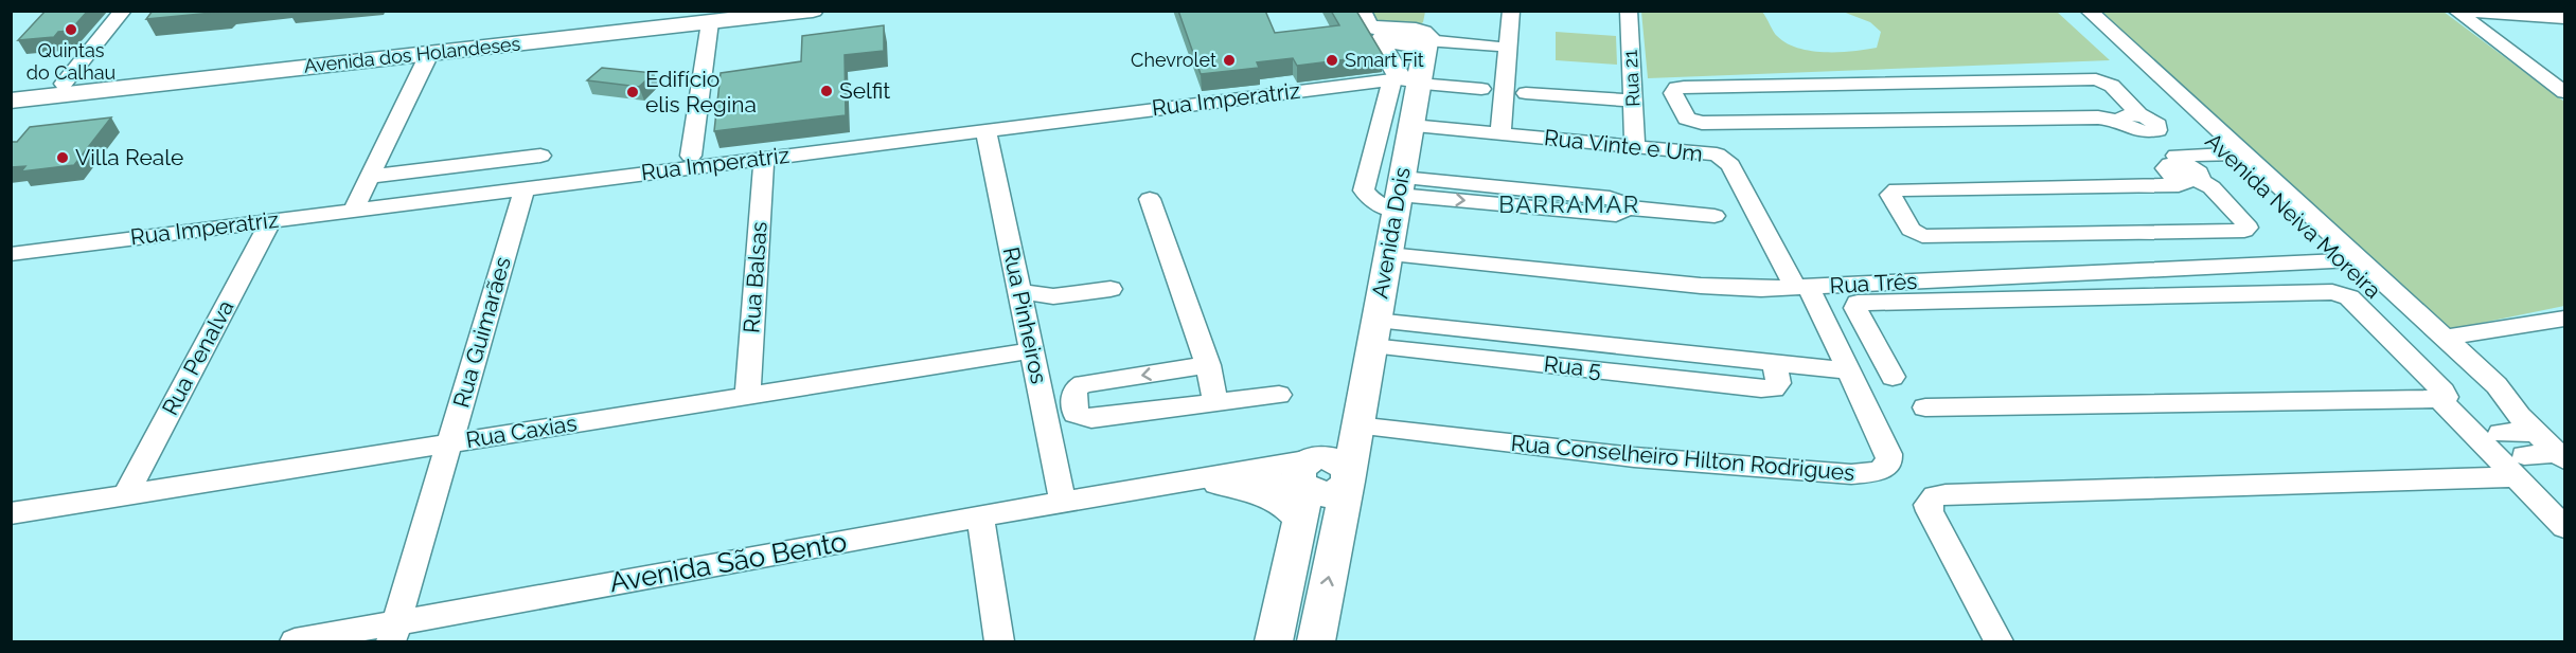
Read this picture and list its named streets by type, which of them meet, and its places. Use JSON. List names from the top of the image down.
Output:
{
  "streets": {
    "main road": ["Avenida dos Holandeses", "Avenida Dois"],
    "street": [
      "Rua 21",
      "Rua Imperatriz",
      "Rua Vinte e Um",
      "Avenida Neiva Moreira",
      "Rua Balsas",
      "Rua Três",
      "Rua Pinheiros",
      "Rua Guimarães",
      "Rua Penalva",
      "Rua 5",
      "Rua Caxias",
      "Rua Conselheiro Hilton Rodrigues",
      "Avenida São Bento"
    ]
  },
  "crossings": [
    ["Rua 21", "Rua Vinte e Um"],
    ["Rua Imperatriz", "Avenida Dois"],
    ["Rua Imperatriz", "Rua Balsas"],
    ["Rua Imperatriz", "Rua Pinheiros"],
    ["Rua Imperatriz", "Rua Guimarães"],
    ["Rua Imperatriz", "Rua Penalva"],
    ["Rua Vinte e Um", "Avenida Dois"],
    ["Rua Vinte e Um", "Rua Três"],
    ["Rua Vinte e Um", "Rua Conselheiro Hilton Rodrigues"],
    ["Avenida Neiva Moreira", "Rua Três"],
    ["Avenida Dois", "Rua Três"],
    ["Avenida Dois", "Rua 5"],
    ["Avenida Dois", "Rua Conselheiro Hilton Rodrigues"],
    ["Rua Balsas", "Rua Caxias"],
    ["Rua Três", "Rua Conselheiro Hilton Rodrigues"],
    ["Rua Pinheiros", "Rua Caxias"],
    ["Rua Pinheiros", "Avenida São Bento"],
    ["Rua Guimarães", "Rua Caxias"],
    ["Rua Guimarães", "Avenida São Bento"],
    ["Rua Penalva", "Rua Caxias"]
  ],
  "districts": ["BARRAMAR"],
  "places": [
    "Quintas do Calhau",
    "Chevrolet",
    "Smart Fit",
    "Selfit",
    "Edifício elis Regina",
    "Villa Reale"
  ]
}
